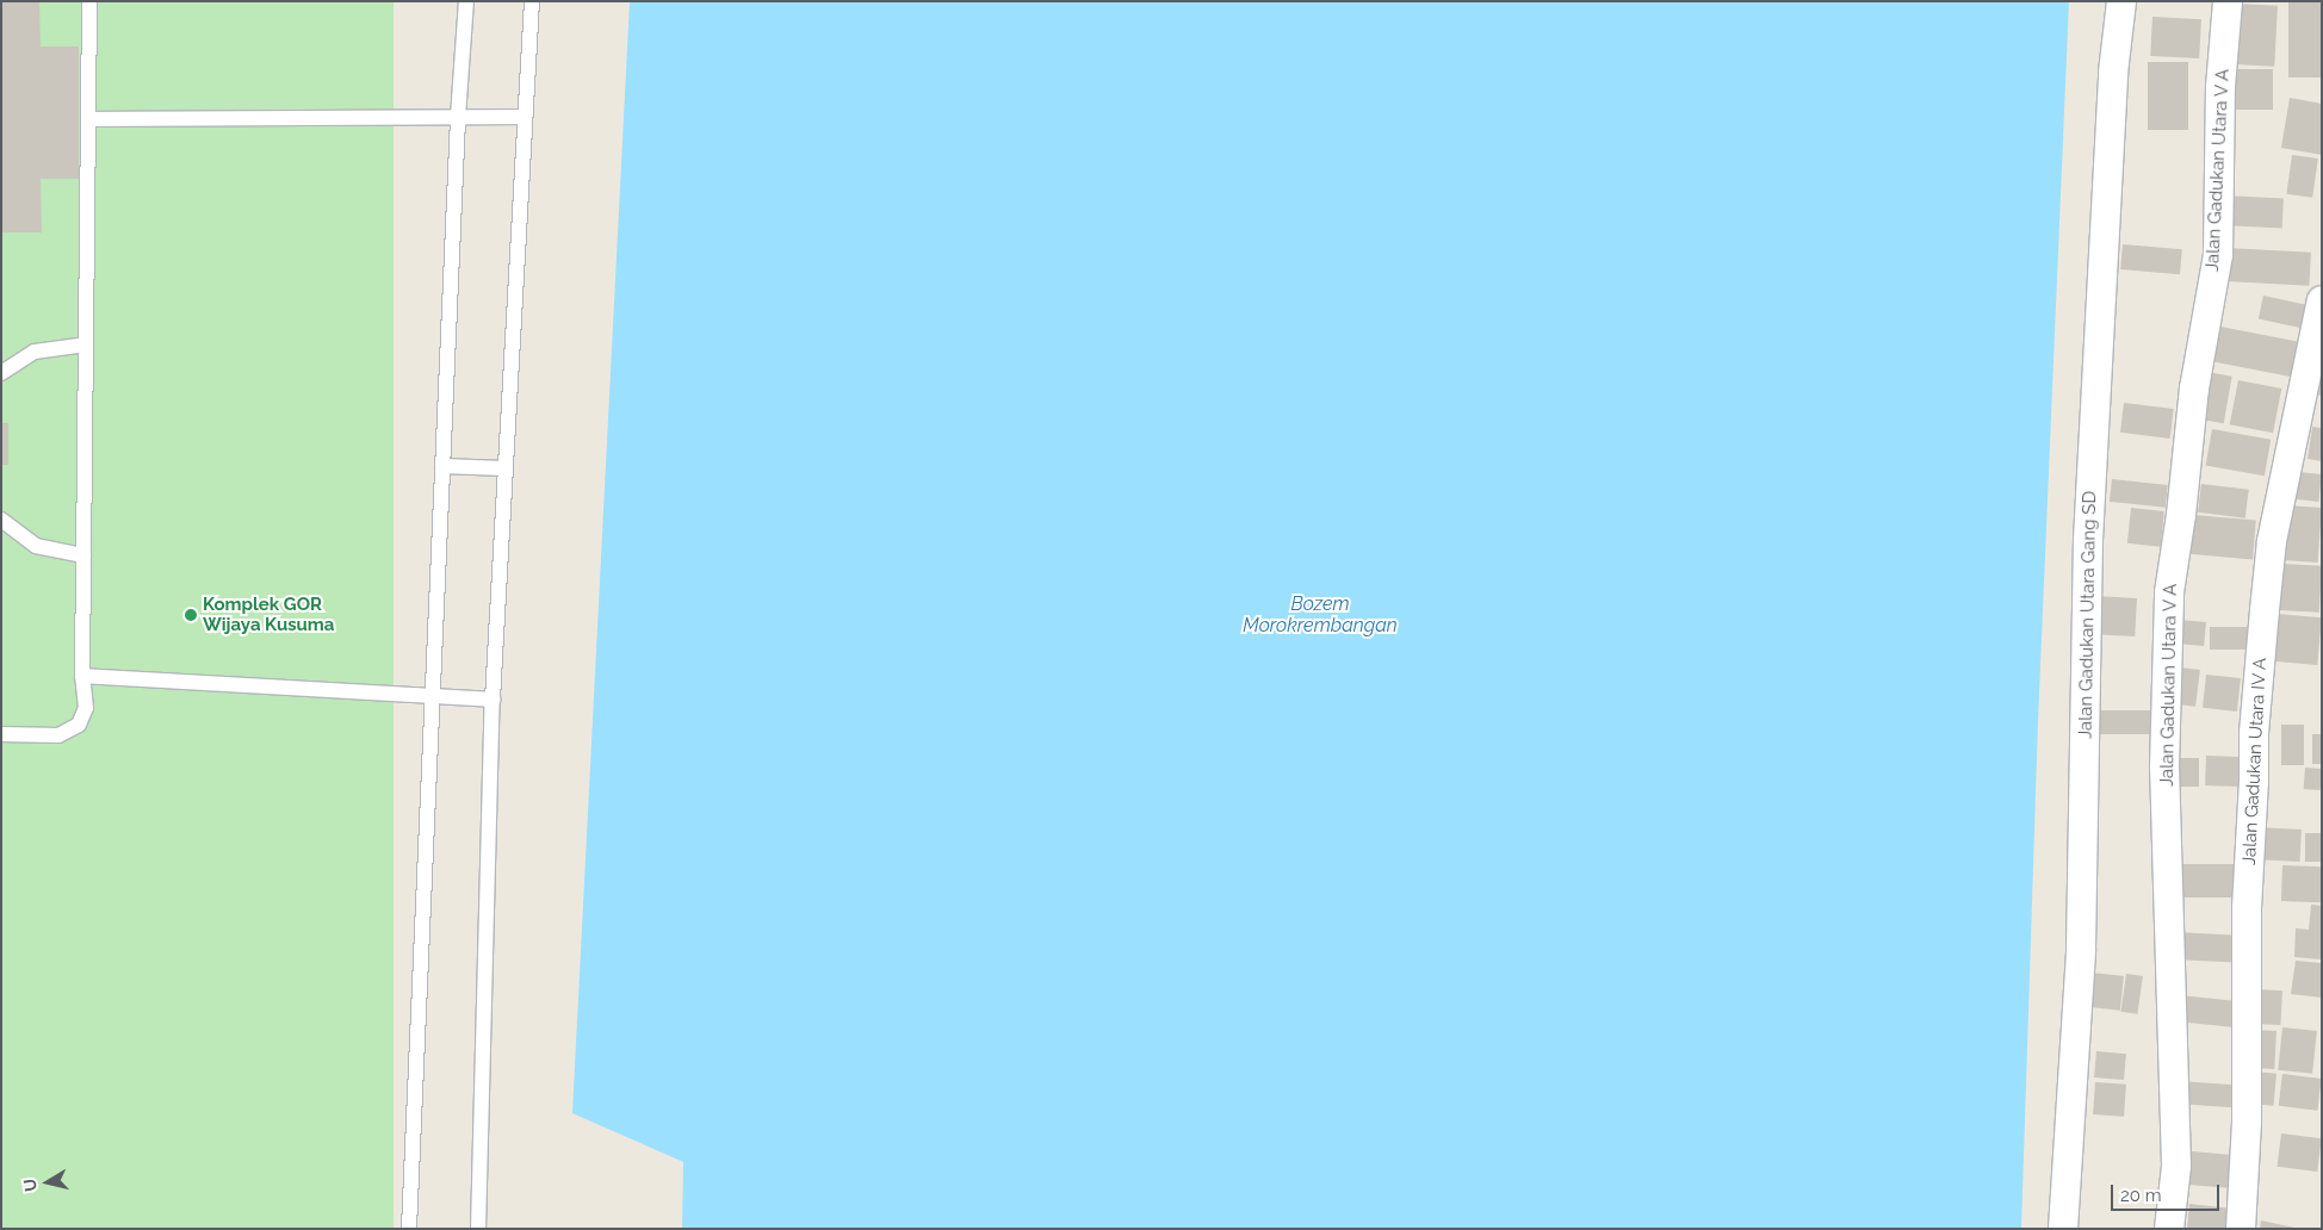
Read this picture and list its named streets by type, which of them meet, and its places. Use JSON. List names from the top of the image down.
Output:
{
  "streets": {
    "street": ["Jalan Gadukan Utara V A", "Jalan Gadukan Utara Gang SD", "Jalan Gadukan Utara IV A"]
  },
  "water": ["Bozem Morokrembangan"],
  "places": ["Komplek GOR Wijaya Kusuma"],
  "scale_bar": "20 m",
  "north": "left"
}
